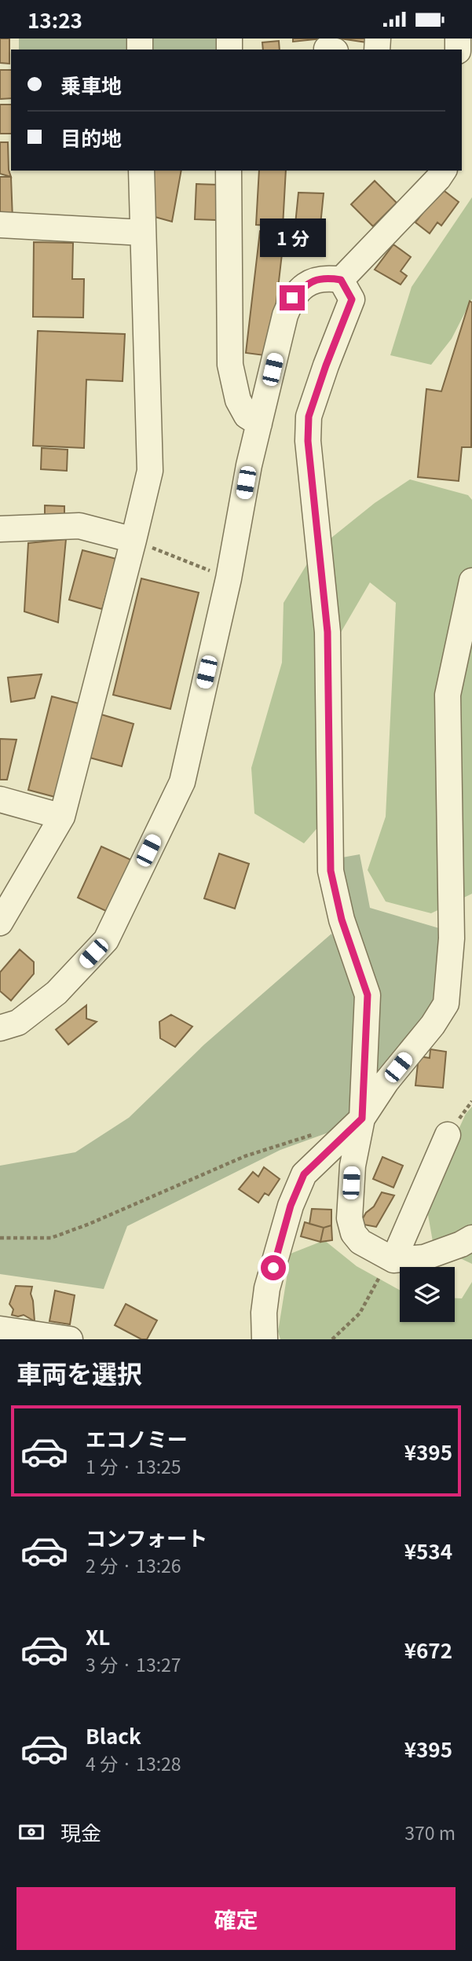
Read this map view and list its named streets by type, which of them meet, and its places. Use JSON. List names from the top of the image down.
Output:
{
  "page": {
    "status": "13:23",
    "banner": ["乗車地", "目的地"],
    "bubble": "1 分",
    "heading": "車両を選択",
    "list": [
      {
        "name": "エコノミー",
        "note": "1 分 · 13:25",
        "value": "¥395"
      },
      {
        "name": "コンフォート",
        "note": "2 分 · 13:26",
        "value": "¥534"
      },
      {
        "name": "XL",
        "note": "3 分 · 13:27",
        "value": "¥672"
      },
      {
        "name": "Black",
        "note": "4 分 · 13:28",
        "value": "¥395"
      }
    ],
    "pay": ["現金", "370 m"],
    "buttons": "確定"
  }
}
